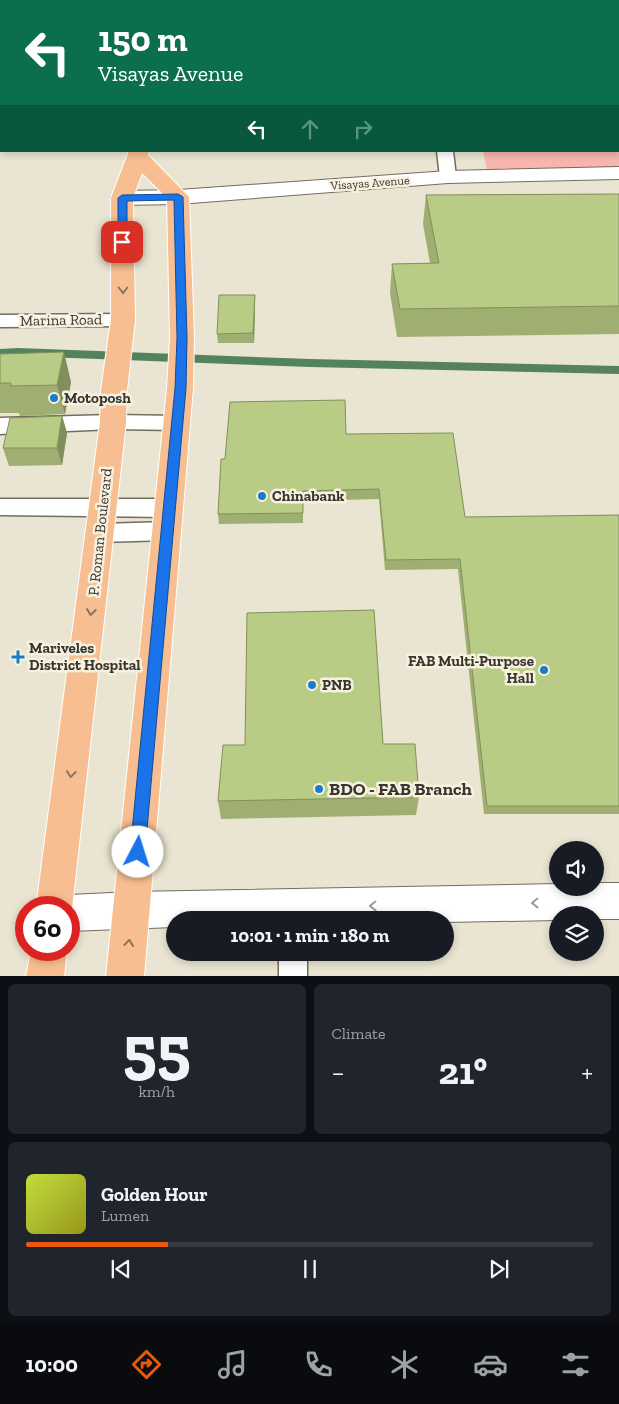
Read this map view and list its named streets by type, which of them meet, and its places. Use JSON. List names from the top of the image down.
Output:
{
  "streets": {
    "main road": ["P. Roman Boulevard"],
    "street": ["Visayas Avenue"],
    "lane": ["Marina Road"]
  },
  "crossings": [
    ["Visayas Avenue", "P. Roman Boulevard"],
    ["Marina Road", "P. Roman Boulevard"]
  ],
  "places": {
    "other": [
      "Motoposh",
      "Chinabank",
      "FAB Multi-Purpose Hall",
      "PNB",
      "BDO - FAB Branch"
    ],
    "health": ["Mariveles District Hospital"]
  },
  "page": {
    "turn": ["150 m", "Visayas Avenue"],
    "limit": "60",
    "trip": "10:01 · 1 min · 180 m",
    "tile": [
      ["55", "km/h"],
      "Climate"
    ],
    "heat": ["−", "21°", "+"],
    "song": ["Golden Hour", "Lumen"],
    "tabs": "10:00"
  }
}
